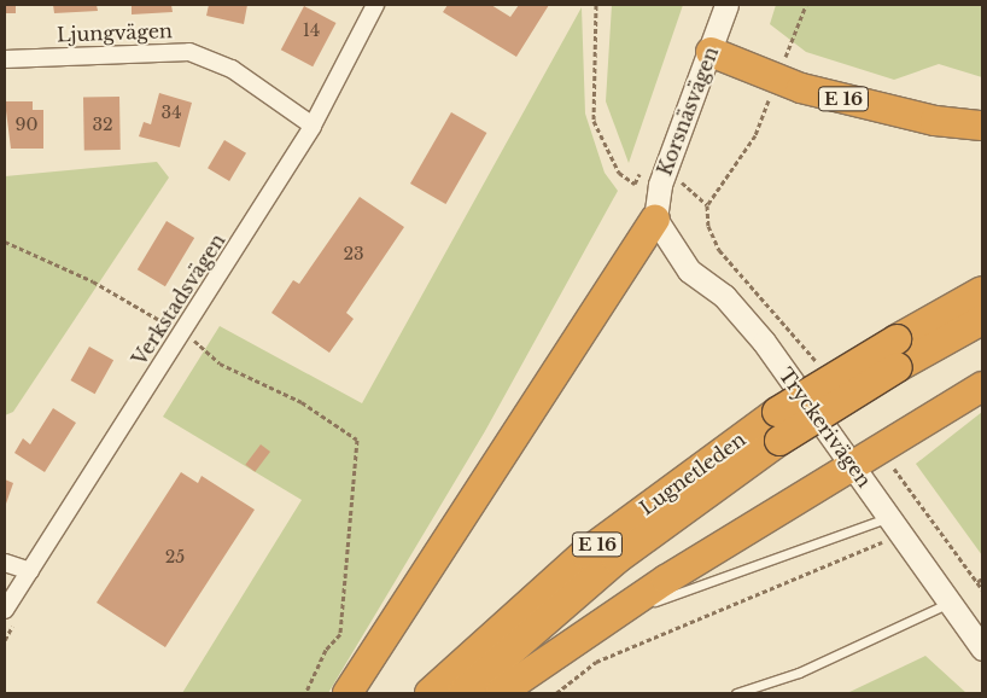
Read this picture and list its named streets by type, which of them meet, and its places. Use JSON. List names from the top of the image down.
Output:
{
  "streets": {
    "highway": ["E 16", "Lugnetleden"],
    "street": [
      "Ljungvägen",
      "Korsnäsvägen",
      "Verkstadsvägen",
      "Tryckerivägen"
    ]
  },
  "crossings": [
    ["Ljungvägen", "Verkstadsvägen"],
    ["E 16", "Korsnäsvägen"],
    ["Korsnäsvägen", "Tryckerivägen"]
  ],
  "house_numbers": [
    "14",
    "34",
    "90",
    "32",
    "23",
    "25"
  ]
}
